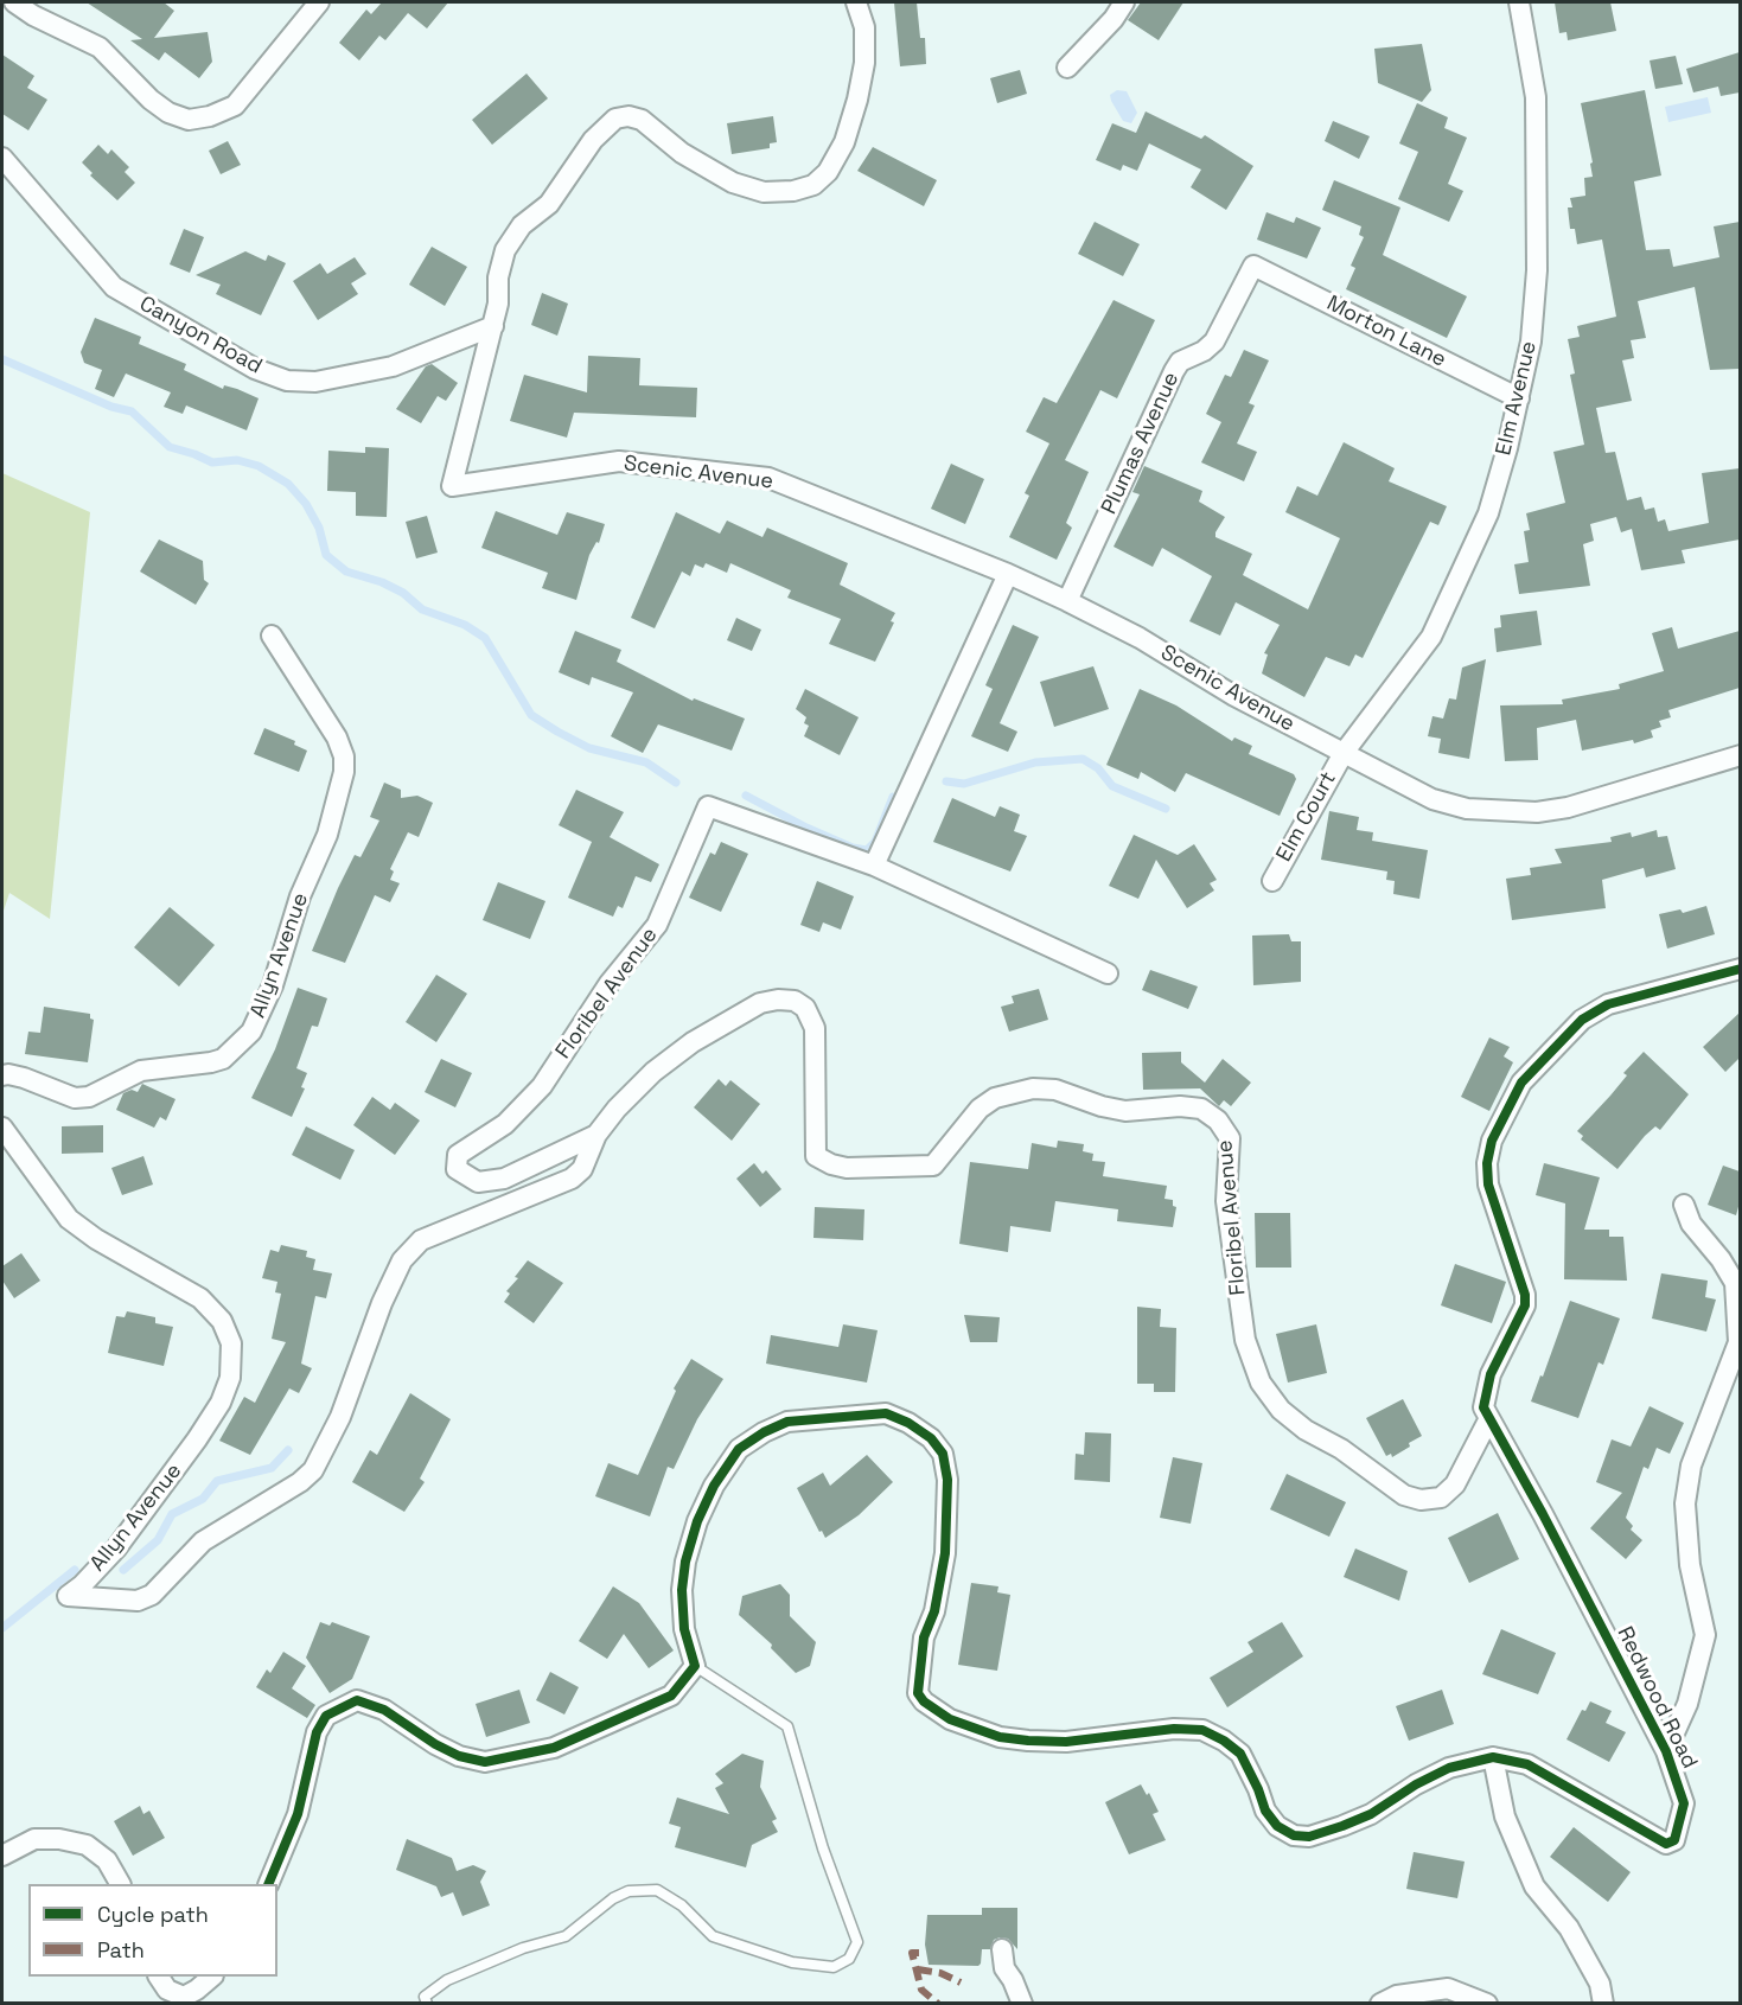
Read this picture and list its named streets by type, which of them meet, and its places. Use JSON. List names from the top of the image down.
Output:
{
  "streets": {
    "street": [
      "Morton Lane",
      "Canyon Road",
      "Elm Avenue",
      "Plumas Avenue",
      "Scenic Avenue",
      "Elm Court",
      "Allyn Avenue",
      "Floribel Avenue",
      "Redwood Road"
    ]
  },
  "crossings": [
    ["Morton Lane", "Elm Avenue"],
    ["Morton Lane", "Plumas Avenue"],
    ["Canyon Road", "Scenic Avenue"],
    ["Elm Avenue", "Scenic Avenue"],
    ["Elm Avenue", "Elm Court"],
    ["Plumas Avenue", "Scenic Avenue"],
    ["Scenic Avenue", "Elm Court"],
    ["Allyn Avenue", "Floribel Avenue"],
    ["Floribel Avenue", "Redwood Road"]
  ],
  "legend": ["Cycle path", "Path"]
}
